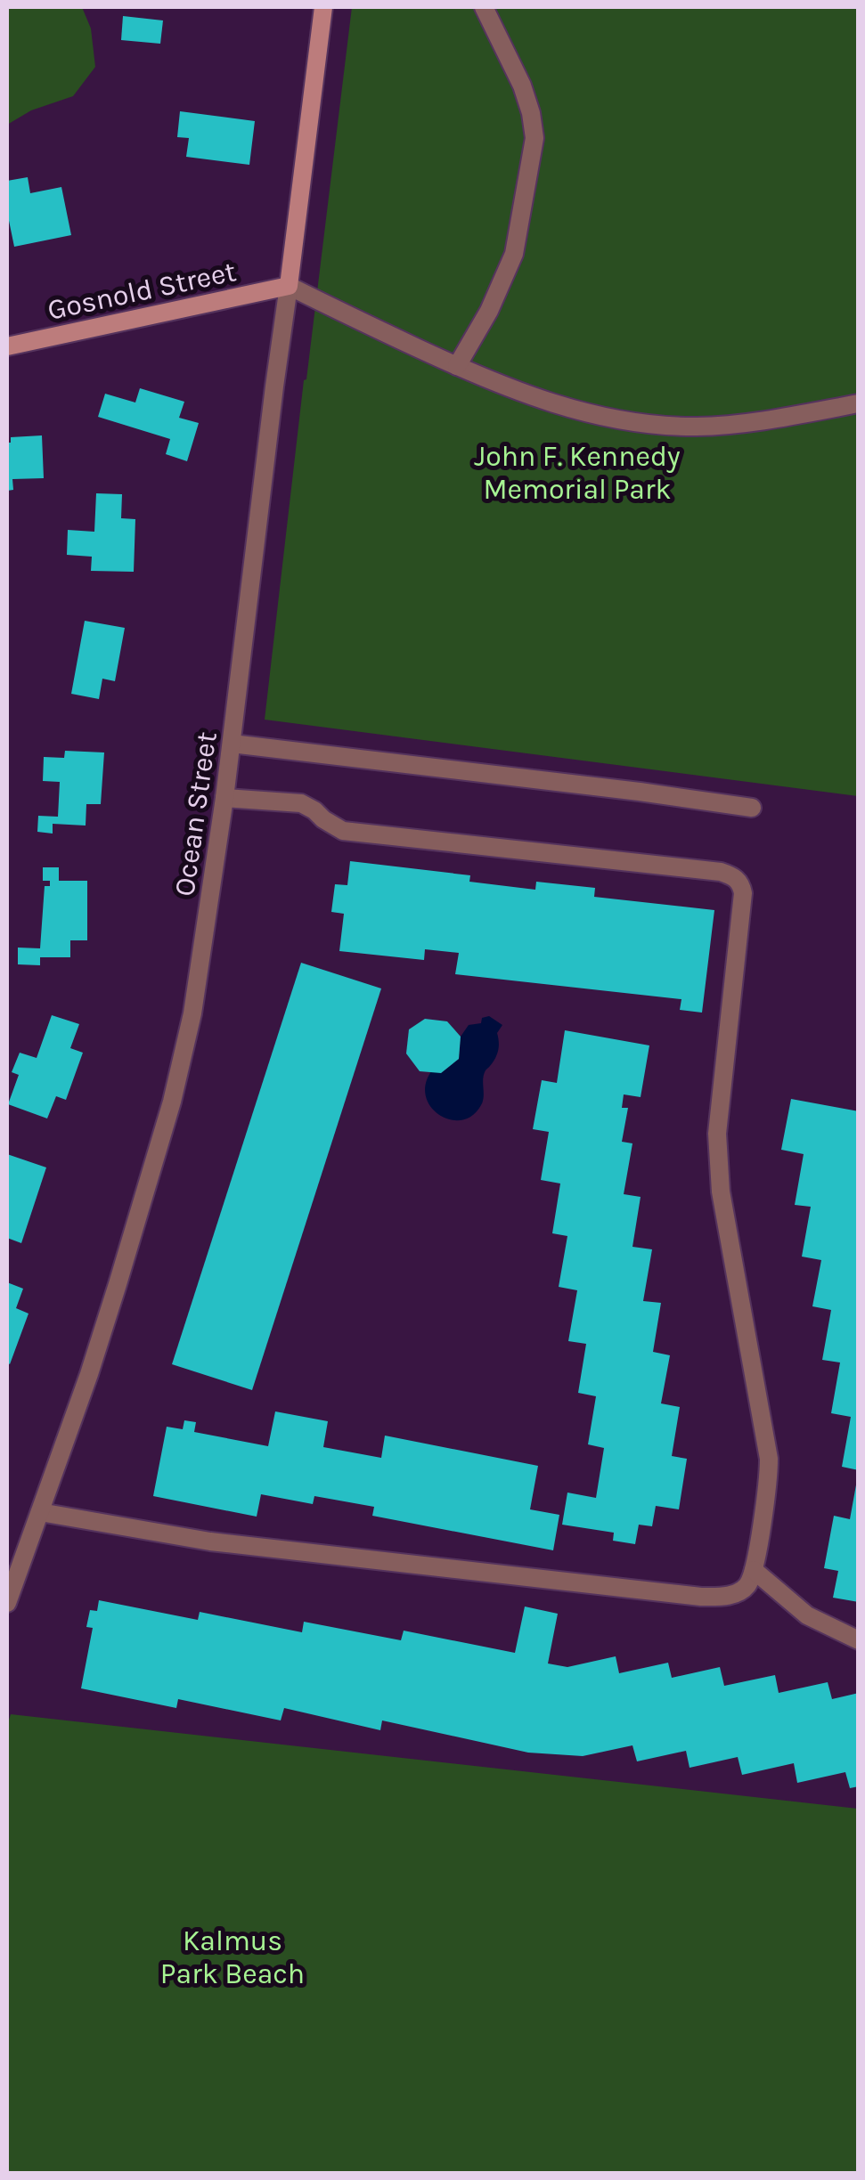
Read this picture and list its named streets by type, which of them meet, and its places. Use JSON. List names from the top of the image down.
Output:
{
  "streets": {
    "main road": ["Gosnold Street", "Ocean Street"]
  },
  "crossings": [
    ["Gosnold Street", "Ocean Street"]
  ],
  "parks": ["John F. Kennedy Memorial Park", "Kalmus Park Beach"]
}
